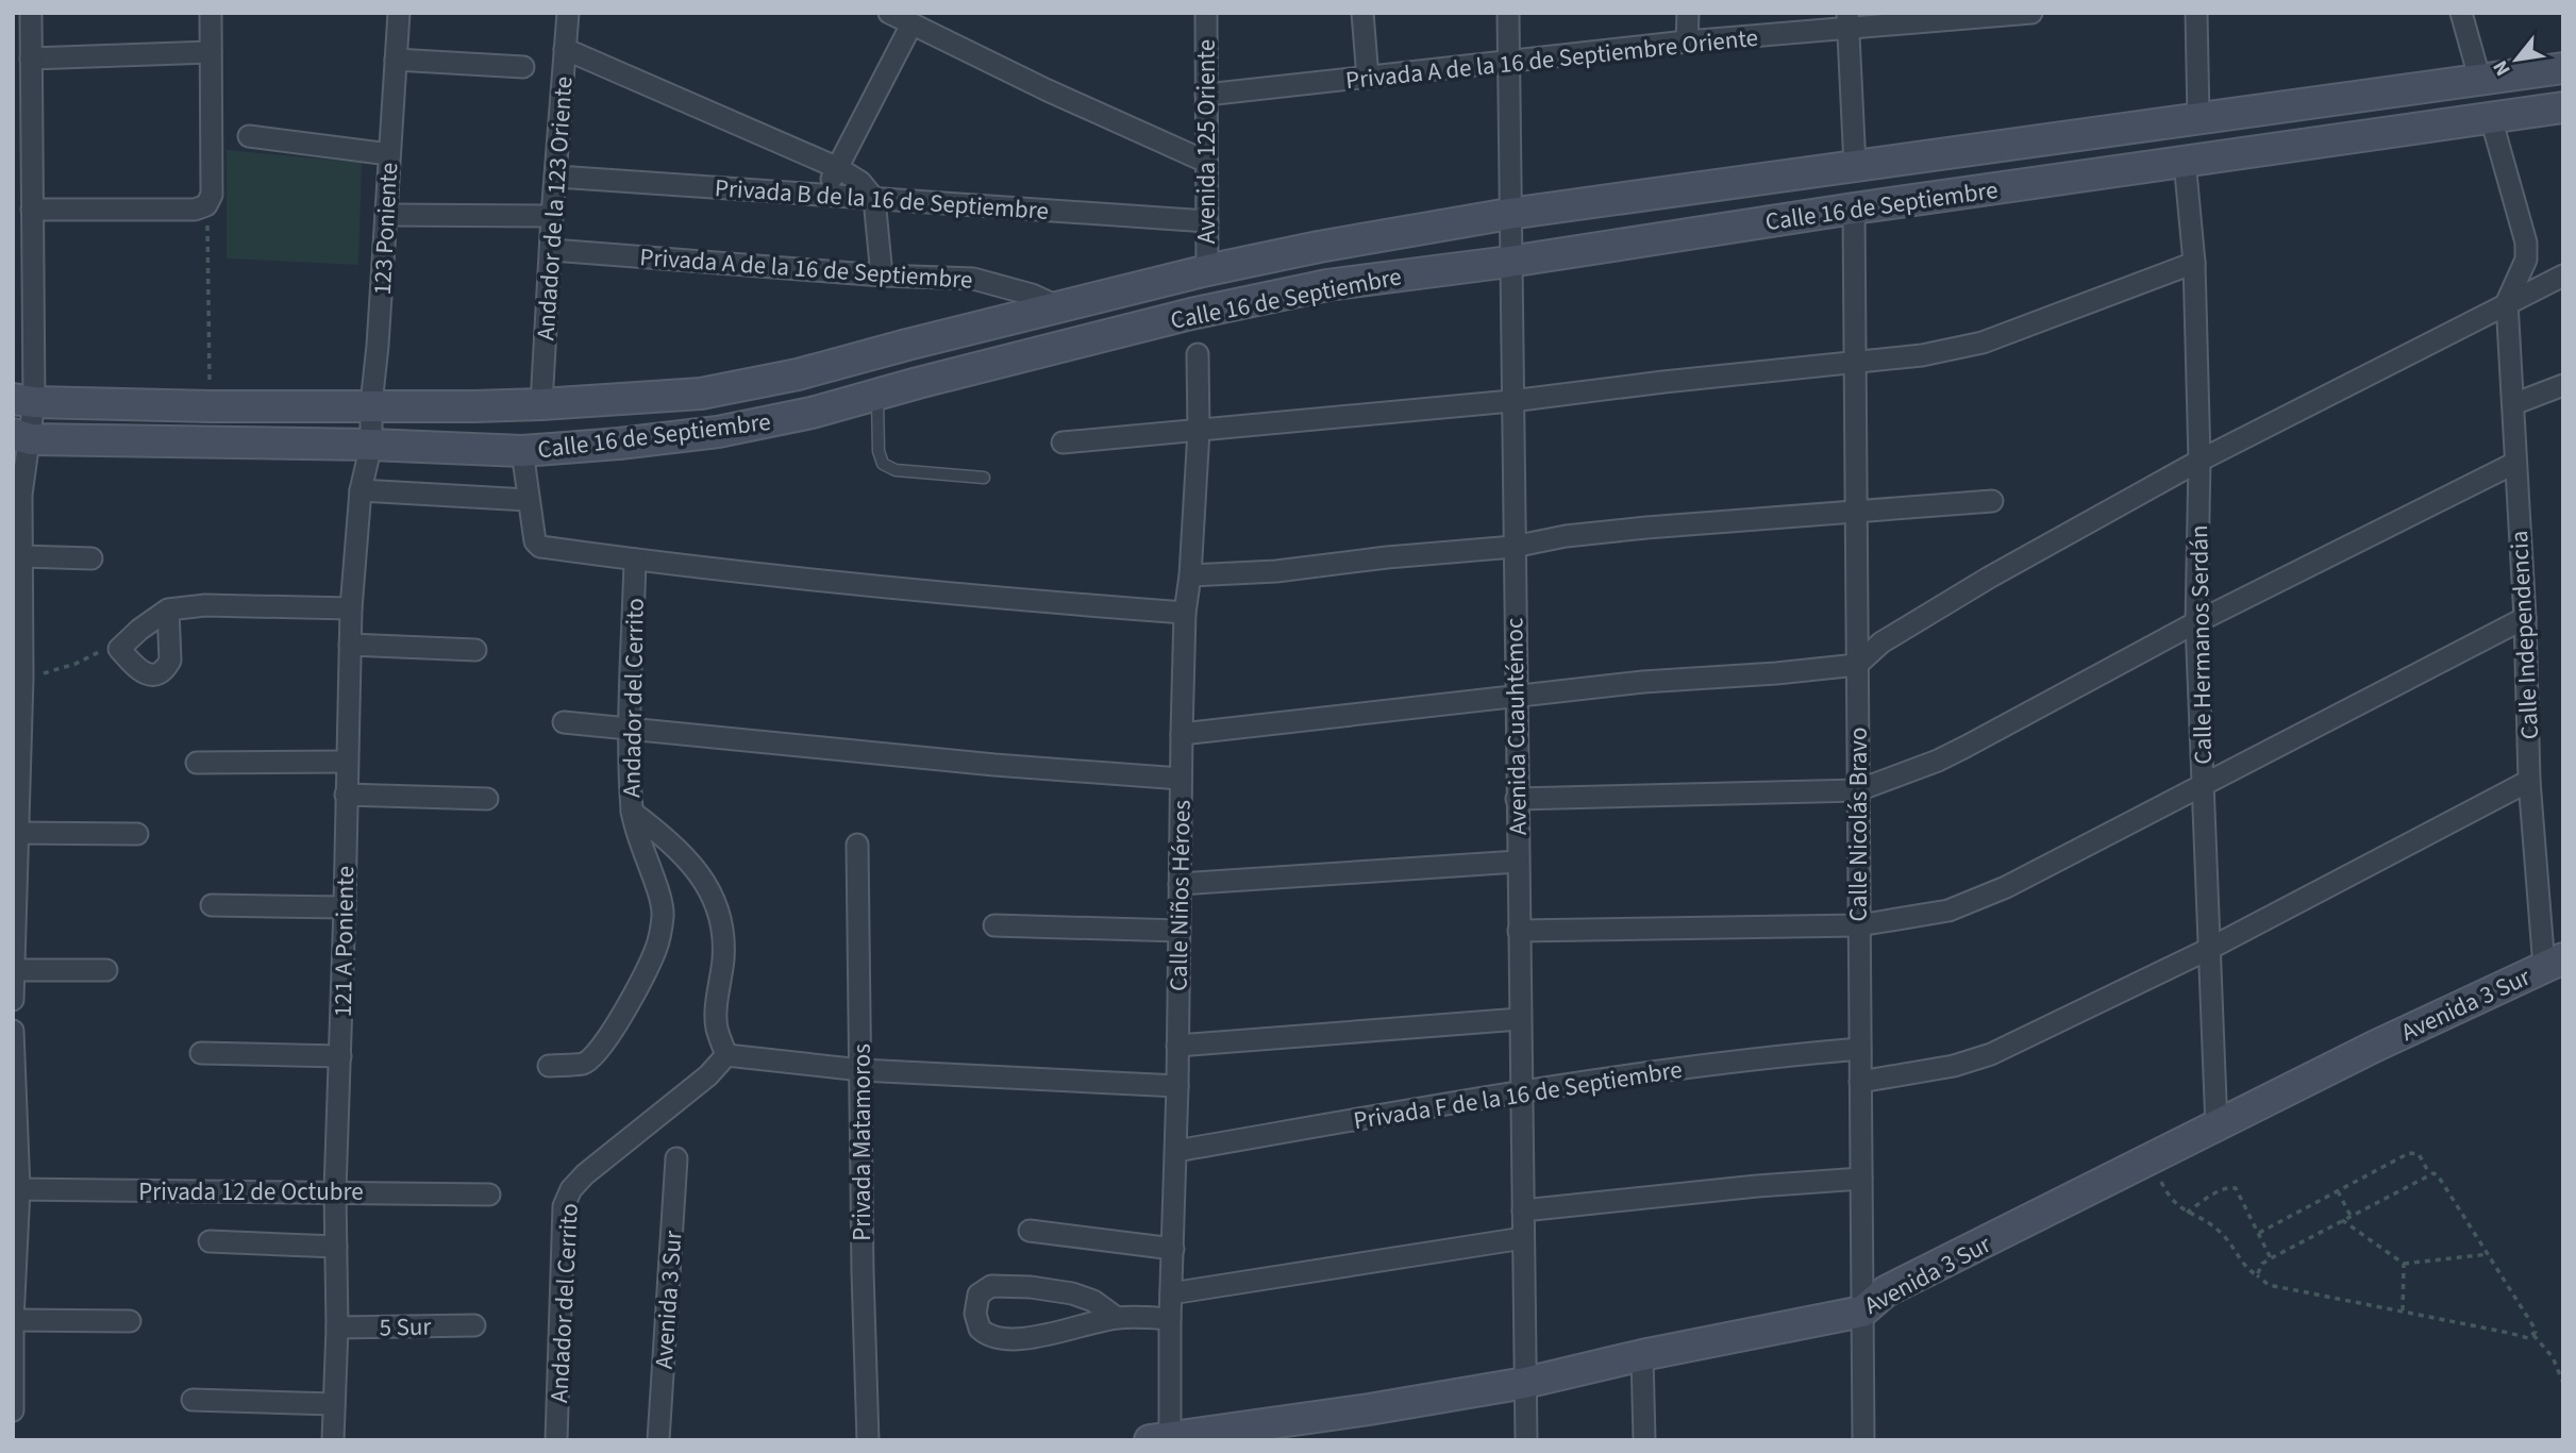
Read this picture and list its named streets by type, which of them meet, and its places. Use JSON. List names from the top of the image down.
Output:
{
  "streets": {
    "main road": ["Calle 16 de Septiembre", "Avenida 3 Sur"],
    "street": [
      "Privada A de la 16 de Septiembre Oriente",
      "Avenida 125 Oriente",
      "Privada B de la 16 de Septiembre",
      "Andador de la 123 Oriente",
      "123 Poniente",
      "Privada A de la 16 de Septiembre",
      "Calle Independencia",
      "Calle Hermanos Serdán",
      "Andador del Cerrito",
      "Avenida Cuauhtémoc",
      "Calle Nicolás Bravo",
      "Calle Niños Héroes",
      "121 A Poniente",
      "Privada F de la 16 de Septiembre",
      "Privada Matamoros",
      "Privada 12 de Octubre",
      "5 Sur"
    ]
  },
  "crossings": [
    ["Privada A de la 16 de Septiembre Oriente", "Avenida 125 Oriente"],
    ["Privada A de la 16 de Septiembre Oriente", "Avenida Cuauhtémoc"],
    ["Avenida 125 Oriente", "Privada B de la 16 de Septiembre"],
    ["Avenida 125 Oriente", "Calle 16 de Septiembre"],
    ["Privada B de la 16 de Septiembre", "Andador de la 123 Oriente"],
    ["Calle 16 de Septiembre", "Andador de la 123 Oriente"],
    ["Calle 16 de Septiembre", "123 Poniente"],
    ["Calle 16 de Septiembre", "Privada A de la 16 de Septiembre"],
    ["Calle 16 de Septiembre", "Calle Hermanos Serdán"],
    ["Calle 16 de Septiembre", "Avenida Cuauhtémoc"],
    ["Calle 16 de Septiembre", "Calle Nicolás Bravo"],
    ["Calle 16 de Septiembre", "121 A Poniente"],
    ["Andador de la 123 Oriente", "Privada A de la 16 de Septiembre"],
    ["123 Poniente", "121 A Poniente"],
    ["Calle Independencia", "Avenida 3 Sur"],
    ["Calle Hermanos Serdán", "Avenida 3 Sur"],
    ["Avenida Cuauhtémoc", "Avenida 3 Sur"],
    ["Avenida Cuauhtémoc", "Privada F de la 16 de Septiembre"],
    ["Calle Nicolás Bravo", "Avenida 3 Sur"],
    ["Calle Nicolás Bravo", "Privada F de la 16 de Septiembre"],
    ["Calle Niños Héroes", "Avenida 3 Sur"],
    ["Calle Niños Héroes", "Privada F de la 16 de Septiembre"],
    ["121 A Poniente", "Privada 12 de Octubre"],
    ["121 A Poniente", "5 Sur"]
  ],
  "north": "bottom left"
}
